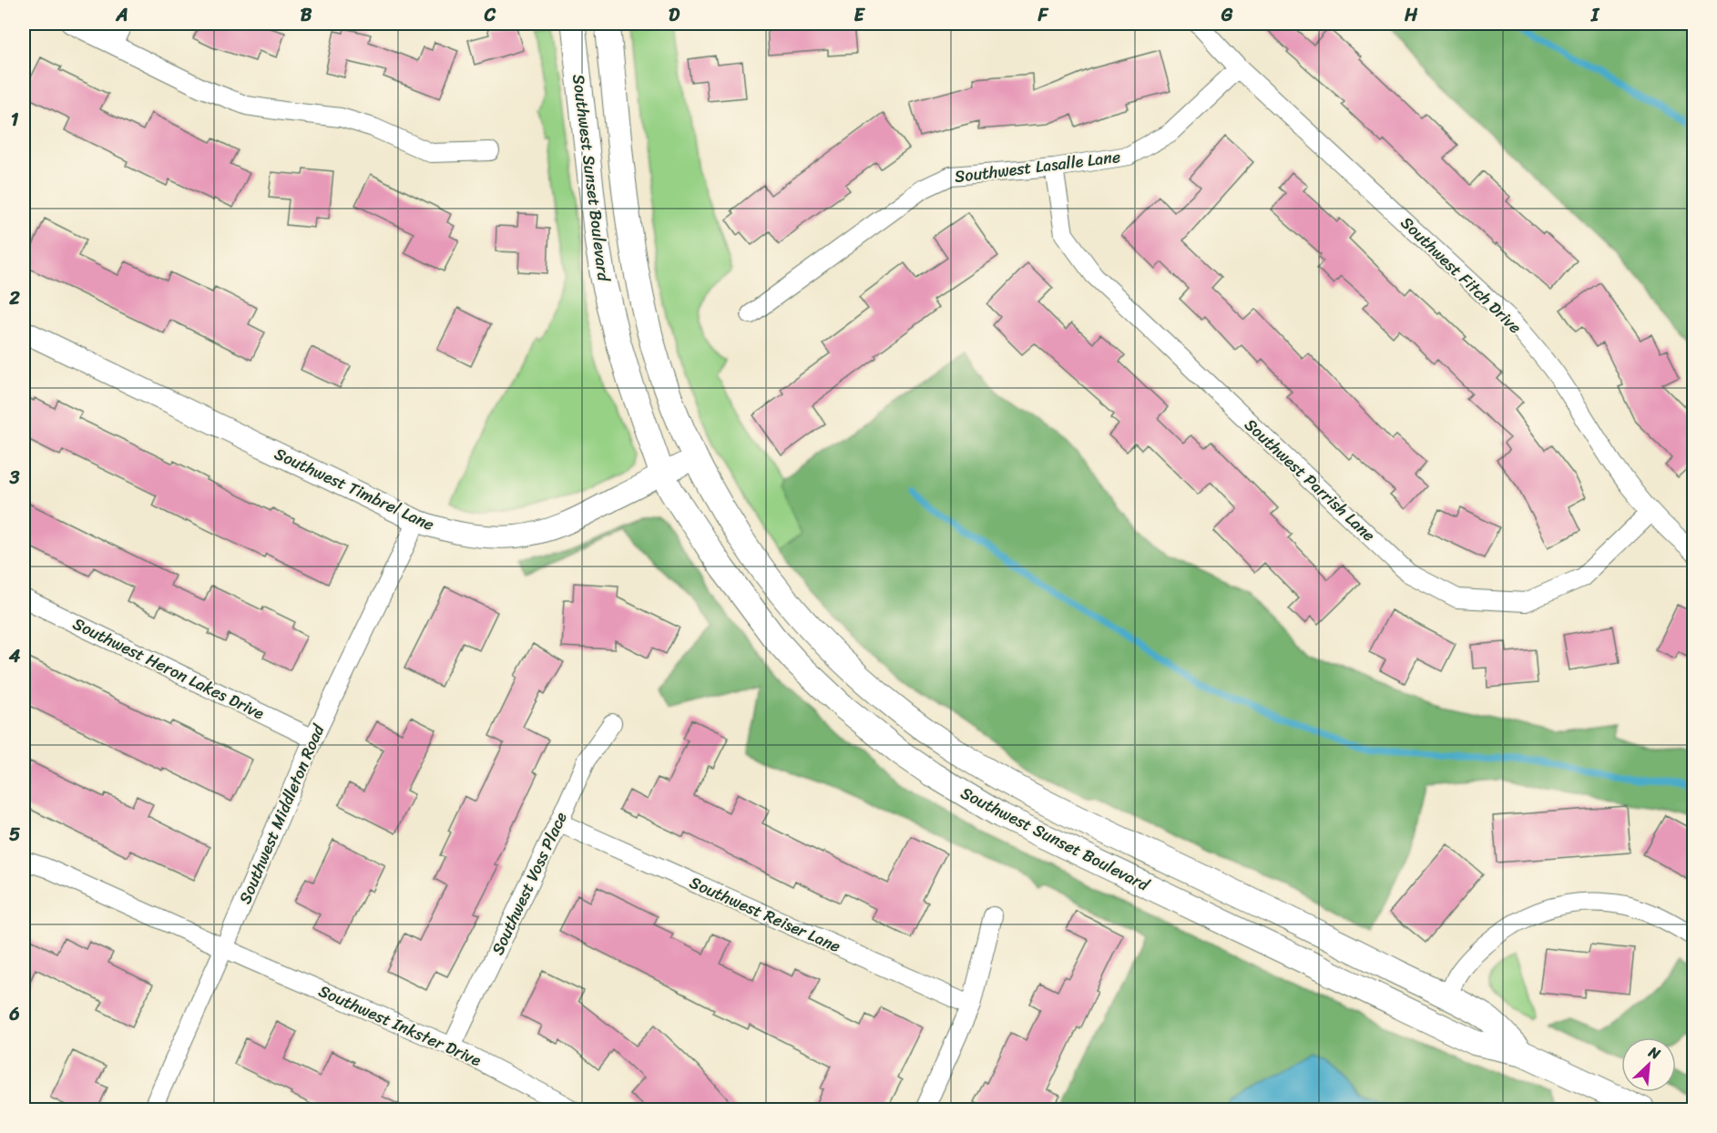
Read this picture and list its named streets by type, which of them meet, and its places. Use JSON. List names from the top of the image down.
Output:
{
  "streets": {
    "main road": ["Southwest Sunset Boulevard"],
    "street": [
      "Southwest Lasalle Lane",
      "Southwest Fitch Drive",
      "Southwest Parrish Lane",
      "Southwest Timbrel Lane",
      "Southwest Heron Lakes Drive",
      "Southwest Middleton Road",
      "Southwest Voss Place",
      "Southwest Reiser Lane",
      "Southwest Inkster Drive"
    ]
  },
  "crossings": [
    ["Southwest Lasalle Lane", "Southwest Fitch Drive"],
    ["Southwest Lasalle Lane", "Southwest Parrish Lane"],
    ["Southwest Sunset Boulevard", "Southwest Timbrel Lane"],
    ["Southwest Fitch Drive", "Southwest Parrish Lane"],
    ["Southwest Timbrel Lane", "Southwest Middleton Road"],
    ["Southwest Heron Lakes Drive", "Southwest Middleton Road"],
    ["Southwest Middleton Road", "Southwest Inkster Drive"],
    ["Southwest Voss Place", "Southwest Reiser Lane"],
    ["Southwest Voss Place", "Southwest Inkster Drive"]
  ],
  "north": "top right",
  "grid": {
    "columns": [
      "A",
      "B",
      "C",
      "D",
      "E",
      "F",
      "G",
      "H",
      "I"
    ],
    "rows": [
      "1",
      "2",
      "3",
      "4",
      "5",
      "6"
    ]
  }
}
